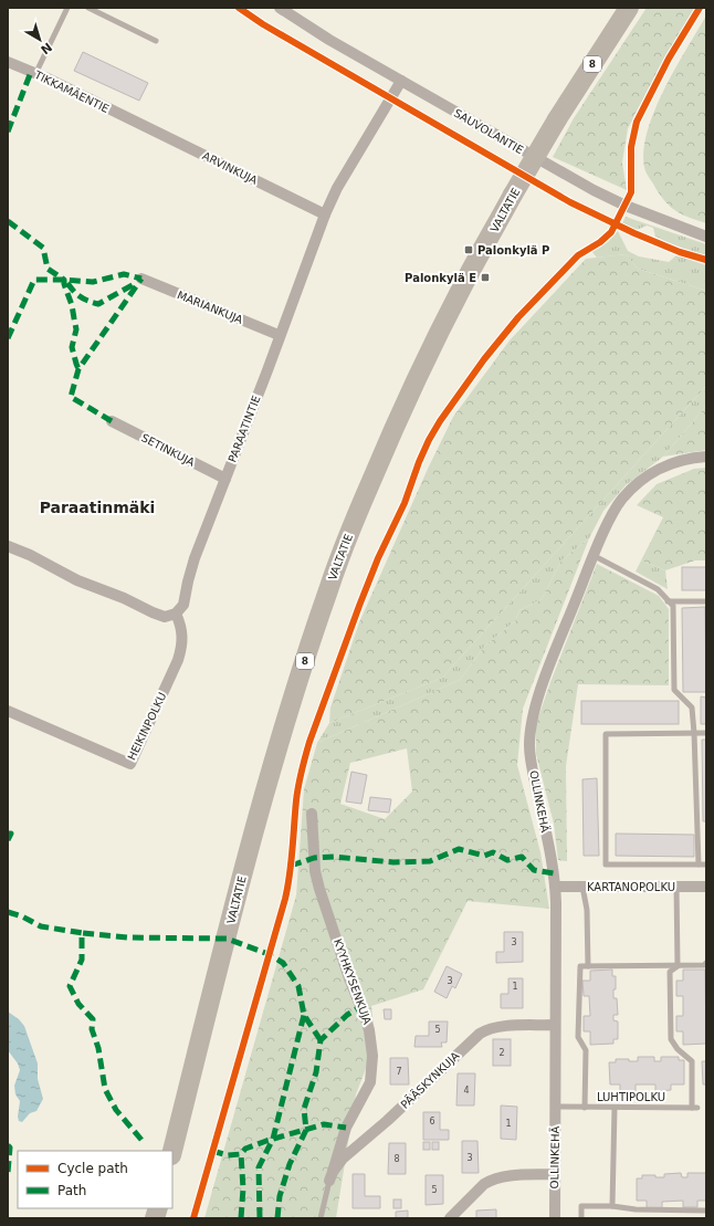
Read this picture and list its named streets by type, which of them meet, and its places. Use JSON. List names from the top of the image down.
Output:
{
  "streets": {
    "highway": ["8", "VALTATIE"],
    "street": [
      "TIKKAMÄENTIE",
      "SAUVOLANTIE",
      "ARVINKUJA",
      "MARIANKUJA",
      "PARAATINTIE",
      "SETINKUJA",
      "HEIKINPOLKU",
      "OLLINKEHÄ",
      "KARTANOPOLKU",
      "KYYHKYSENKUJA",
      "PÄÄSKYNKUJA"
    ],
    "lane": ["LUHTIPOLKU"]
  },
  "crossings": [
    ["TIKKAMÄENTIE", "ARVINKUJA"],
    ["SAUVOLANTIE", "PARAATINTIE"],
    ["ARVINKUJA", "PARAATINTIE"],
    ["MARIANKUJA", "PARAATINTIE"],
    ["PARAATINTIE", "SETINKUJA"],
    ["PARAATINTIE", "HEIKINPOLKU"],
    ["OLLINKEHÄ", "KARTANOPOLKU"],
    ["OLLINKEHÄ", "PÄÄSKYNKUJA"],
    ["OLLINKEHÄ", "LUHTIPOLKU"],
    ["KYYHKYSENKUJA", "PÄÄSKYNKUJA"]
  ],
  "districts": ["Paraatinmäki"],
  "places": {
    "transit": ["Palonkylä P", "Palonkylä E"]
  },
  "house_numbers": [
    "3",
    "3",
    "1",
    "5",
    "2",
    "7",
    "4",
    "6",
    "1",
    "3",
    "8",
    "5"
  ],
  "legend": ["Cycle path", "Path"],
  "north": "bottom right"
}
